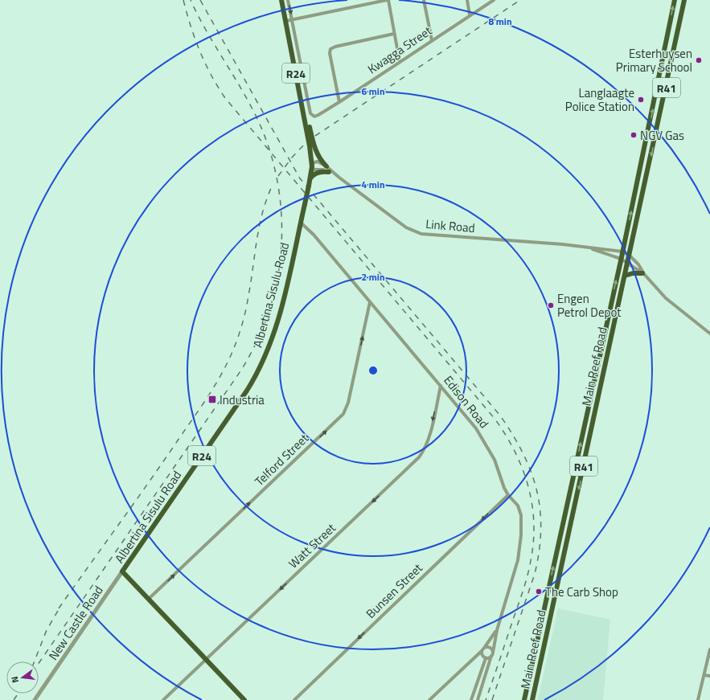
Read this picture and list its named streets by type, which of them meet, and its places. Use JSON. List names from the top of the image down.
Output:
{
  "streets": {
    "main road": [
      "R24",
      "R41",
      "Albertina Sisulu Road",
      "Main Reef Road"
    ],
    "street": [
      "Kwagga Street",
      "Link Road",
      "Edison Road",
      "Telford Street",
      "Watt Street",
      "Bunsen Street",
      "New Castle Road"
    ]
  },
  "crossings": [
    ["Link Road", "Main Reef Road"],
    ["Albertina Sisulu Road", "Edison Road"],
    ["Albertina Sisulu Road", "Telford Street"],
    ["Albertina Sisulu Road", "Watt Street"],
    ["Albertina Sisulu Road", "New Castle Road"],
    ["Edison Road", "Telford Street"],
    ["Edison Road", "Watt Street"],
    ["Edison Road", "Bunsen Street"]
  ],
  "one_way": ["Telford Street", "Watt Street", "Bunsen Street"],
  "places": {
    "other": [
      "Esterhuysen Primary School",
      "Langlaagte Police Station",
      "NGV Gas",
      "Engen Petrol Depot",
      "The Carb Shop"
    ],
    "transit": ["Industria"]
  },
  "north": "left",
  "rings": [
    "8 min",
    "6 min",
    "4 min",
    "2 min"
  ]
}
